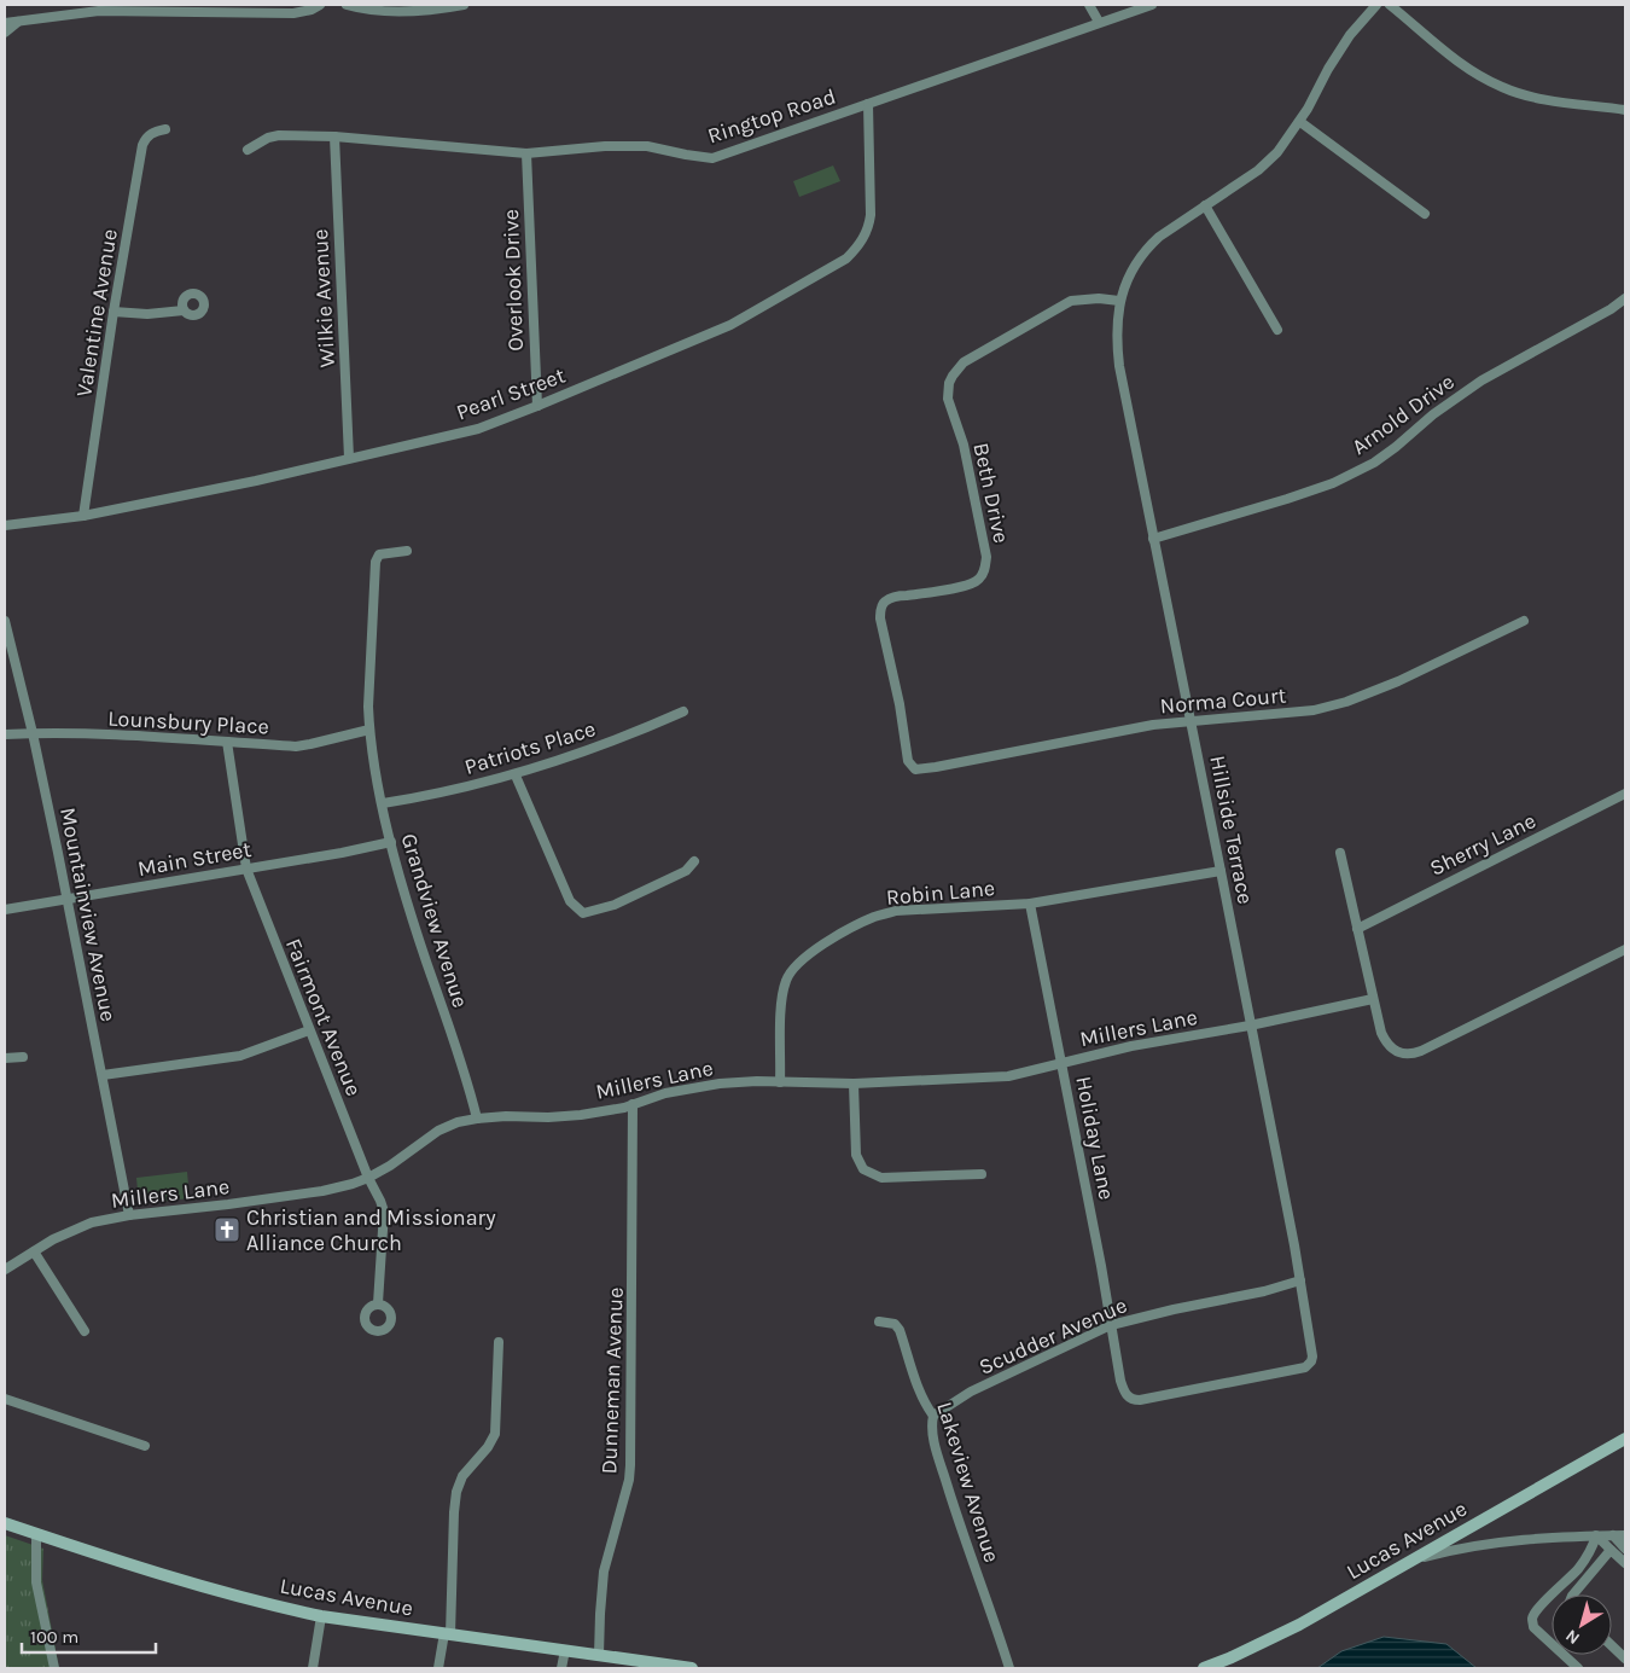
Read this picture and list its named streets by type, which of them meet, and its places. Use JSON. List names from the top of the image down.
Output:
{
  "streets": {
    "street": [
      "Ringtop Road",
      "Overlook Drive",
      "Wilkie Avenue",
      "Valentine Avenue",
      "Pearl Street",
      "Arnold Drive",
      "Beth Drive",
      "Norma Court",
      "Lounsbury Place",
      "Patriots Place",
      "Hillside Terrace",
      "Sherry Lane",
      "Main Street",
      "Robin Lane",
      "Mountainview Avenue",
      "Grandview Avenue",
      "Fairmont Avenue",
      "Millers Lane",
      "Holiday Lane",
      "Scudder Avenue",
      "Dunneman Avenue",
      "Lakeview Avenue",
      "Lucas Avenue"
    ]
  },
  "crossings": [
    ["Ringtop Road", "Overlook Drive"],
    ["Ringtop Road", "Wilkie Avenue"],
    ["Ringtop Road", "Pearl Street"],
    ["Overlook Drive", "Pearl Street"],
    ["Wilkie Avenue", "Pearl Street"],
    ["Valentine Avenue", "Pearl Street"],
    ["Arnold Drive", "Hillside Terrace"],
    ["Beth Drive", "Norma Court"],
    ["Beth Drive", "Hillside Terrace"],
    ["Norma Court", "Hillside Terrace"],
    ["Lounsbury Place", "Mountainview Avenue"],
    ["Lounsbury Place", "Grandview Avenue"],
    ["Lounsbury Place", "Fairmont Avenue"],
    ["Patriots Place", "Grandview Avenue"],
    ["Hillside Terrace", "Robin Lane"],
    ["Hillside Terrace", "Millers Lane"],
    ["Hillside Terrace", "Holiday Lane"],
    ["Hillside Terrace", "Scudder Avenue"],
    ["Main Street", "Mountainview Avenue"],
    ["Main Street", "Grandview Avenue"],
    ["Main Street", "Fairmont Avenue"],
    ["Robin Lane", "Millers Lane"],
    ["Robin Lane", "Holiday Lane"],
    ["Mountainview Avenue", "Millers Lane"],
    ["Grandview Avenue", "Millers Lane"],
    ["Fairmont Avenue", "Millers Lane"],
    ["Millers Lane", "Holiday Lane"],
    ["Millers Lane", "Dunneman Avenue"],
    ["Holiday Lane", "Scudder Avenue"],
    ["Scudder Avenue", "Lakeview Avenue"],
    ["Dunneman Avenue", "Lucas Avenue"]
  ],
  "places": {
    "church": ["Christian and Missionary Alliance Church"]
  },
  "scale_bar": "100 m",
  "north": "bottom left"
}
